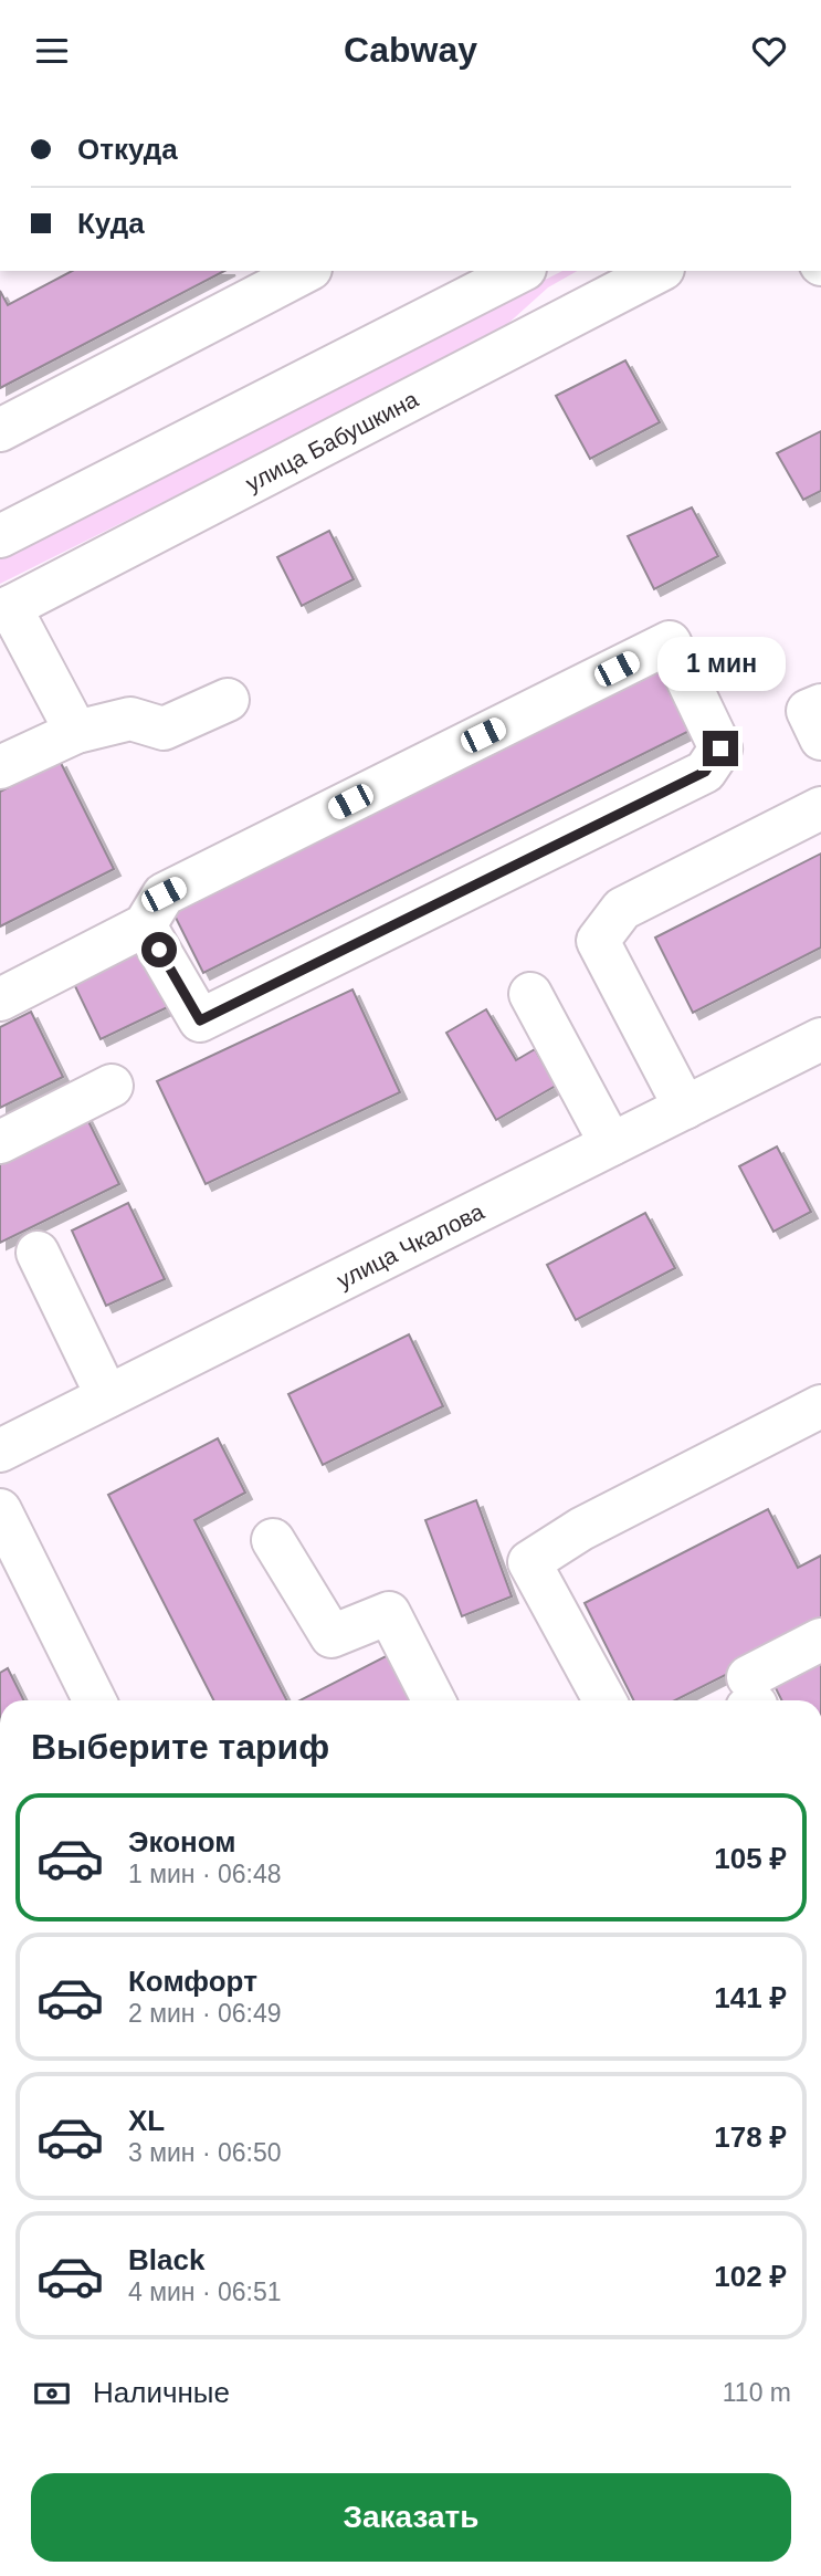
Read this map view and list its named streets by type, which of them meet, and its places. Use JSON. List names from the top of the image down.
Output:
{
  "streets": {
    "main road": ["улица Бабушкина", "улица Чкалова"]
  },
  "page": {
    "header": "Cabway",
    "banner": ["Откуда", "Куда"],
    "bubble": "1 мин",
    "heading": "Выберите тариф",
    "list": [
      {
        "name": "Эконом",
        "note": "1 мин · 06:48",
        "value": "105 ₽"
      },
      {
        "name": "Комфорт",
        "note": "2 мин · 06:49",
        "value": "141 ₽"
      },
      {
        "name": "XL",
        "note": "3 мин · 06:50",
        "value": "178 ₽"
      },
      {
        "name": "Black",
        "note": "4 мин · 06:51",
        "value": "102 ₽"
      }
    ],
    "pay": ["Наличные", "110 m"],
    "buttons": "Заказать"
  }
}
